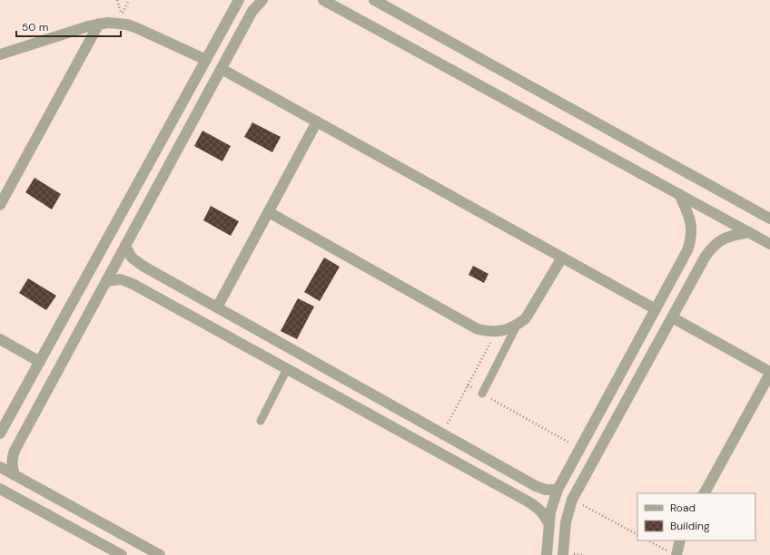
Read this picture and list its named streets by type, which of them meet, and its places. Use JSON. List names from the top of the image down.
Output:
{
  "legend": ["Road", "Building"],
  "scale_bar": "50 m"
}
